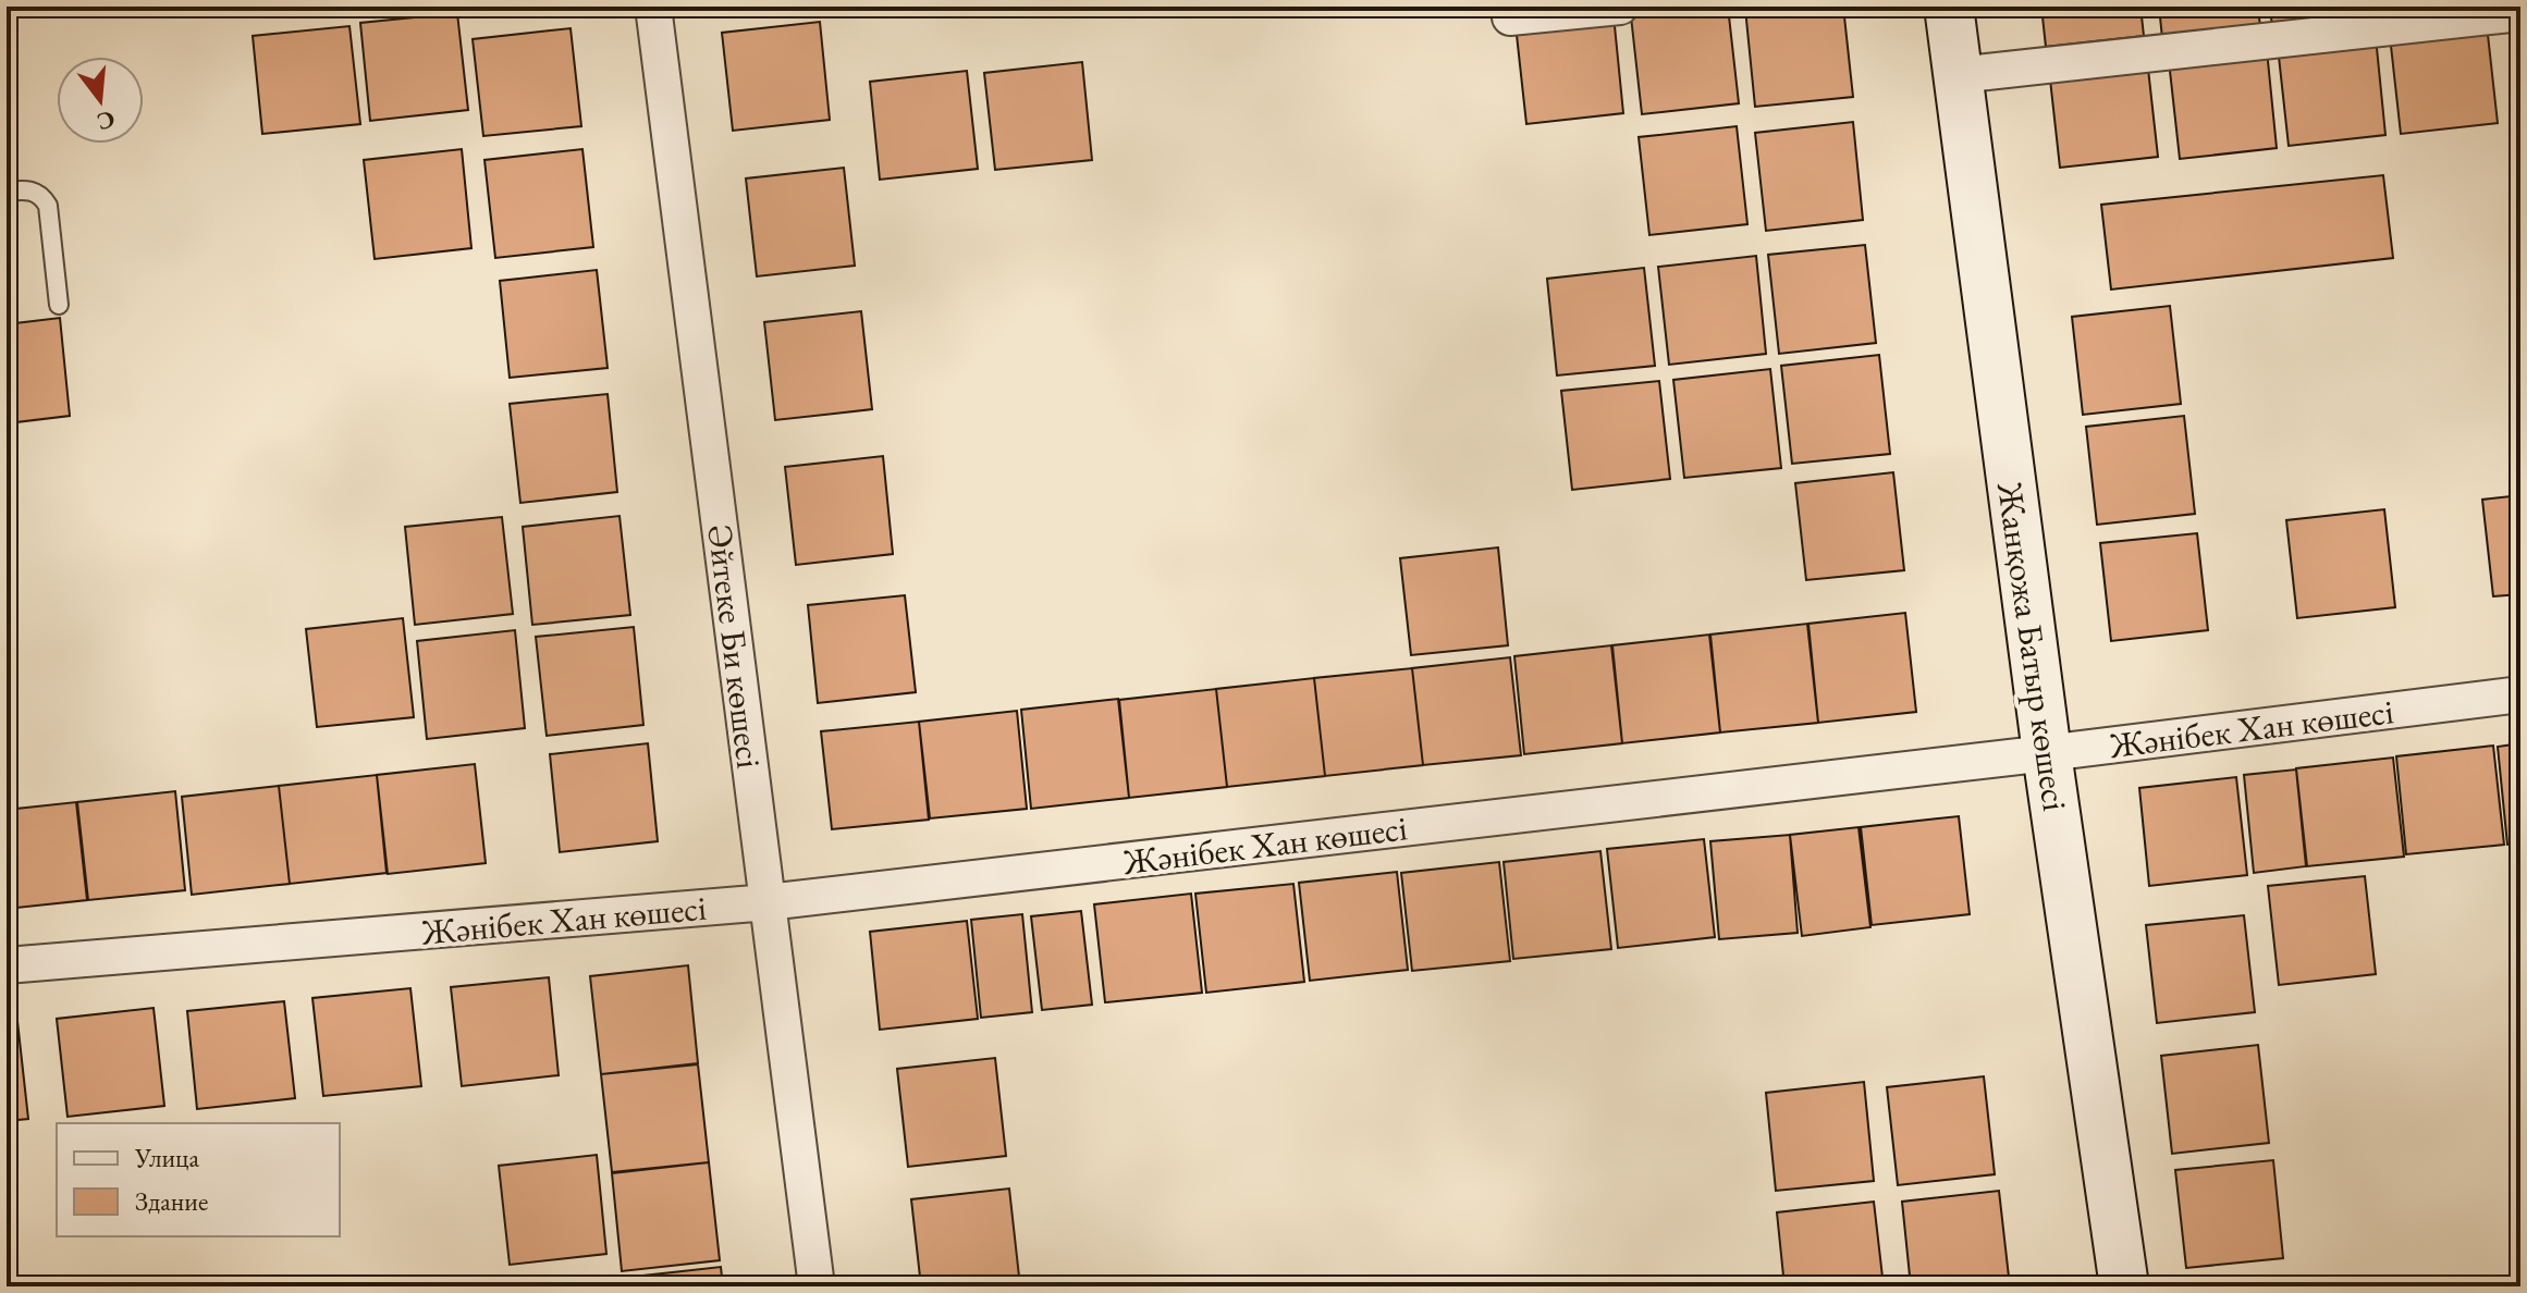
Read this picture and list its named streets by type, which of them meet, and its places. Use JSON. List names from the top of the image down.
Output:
{
  "streets": {
    "main road": ["Жанқожа Батыр көшесі"],
    "street": ["Әйтеке Би көшесі", "Жәнібек Хан көшесі"]
  },
  "crossings": [
    ["Әйтеке Би көшесі", "Жәнібек Хан көшесі"],
    ["Жанқожа Батыр көшесі", "Жәнібек Хан көшесі"]
  ],
  "legend": ["Улица", "Здание"],
  "north": "bottom"
}
